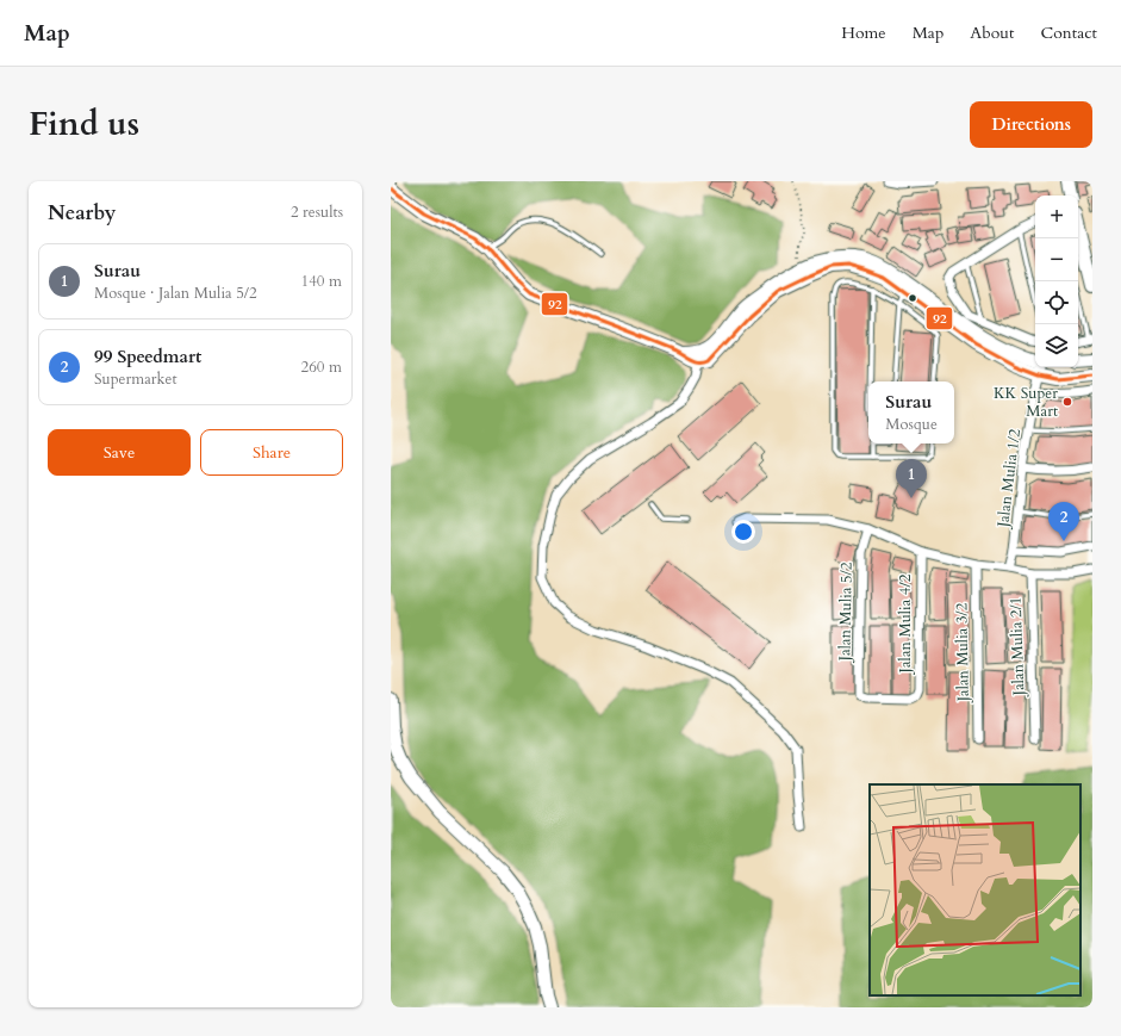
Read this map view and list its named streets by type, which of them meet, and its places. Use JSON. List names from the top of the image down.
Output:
{
  "streets": {
    "street": [
      "Jalan Mulia 1/2",
      "Jalan Mulia 5/2",
      "Jalan Mulia 4/2",
      "Jalan Mulia 2/1",
      "Jalan Mulia 3/2"
    ]
  },
  "crossings": [
    ["Jalan Mulia 1/2", "Jalan Mulia 2/1"],
    ["Jalan Mulia 5/2", "Jalan Mulia 4/2"],
    ["Jalan Mulia 5/2", "Jalan Mulia 2/1"],
    ["Jalan Mulia 4/2", "Jalan Mulia 2/1"],
    ["Jalan Mulia 2/1", "Jalan Mulia 3/2"]
  ],
  "places": ["KK Super Mart"],
  "lines": ["transit line 92"],
  "page": {
    "header": "Map",
    "nav": [
      "Home",
      "Map",
      "About",
      "Contact"
    ],
    "title": "Find us",
    "buttons": [
      "Directions",
      ["Save", "Share"]
    ],
    "heading": ["Nearby", "2 results"],
    "map_buttons": ["+", "−"],
    "list": [
      {
        "mark": "1",
        "name": "Surau",
        "note": "Mosque · Jalan Mulia 5/2",
        "value": "140 m"
      },
      {
        "mark": "2",
        "name": "99 Speedmart",
        "note": "Supermarket",
        "value": "260 m"
      }
    ],
    "popup": ["Surau", "Mosque"],
    "pins": ["1", "2"]
  }
}
